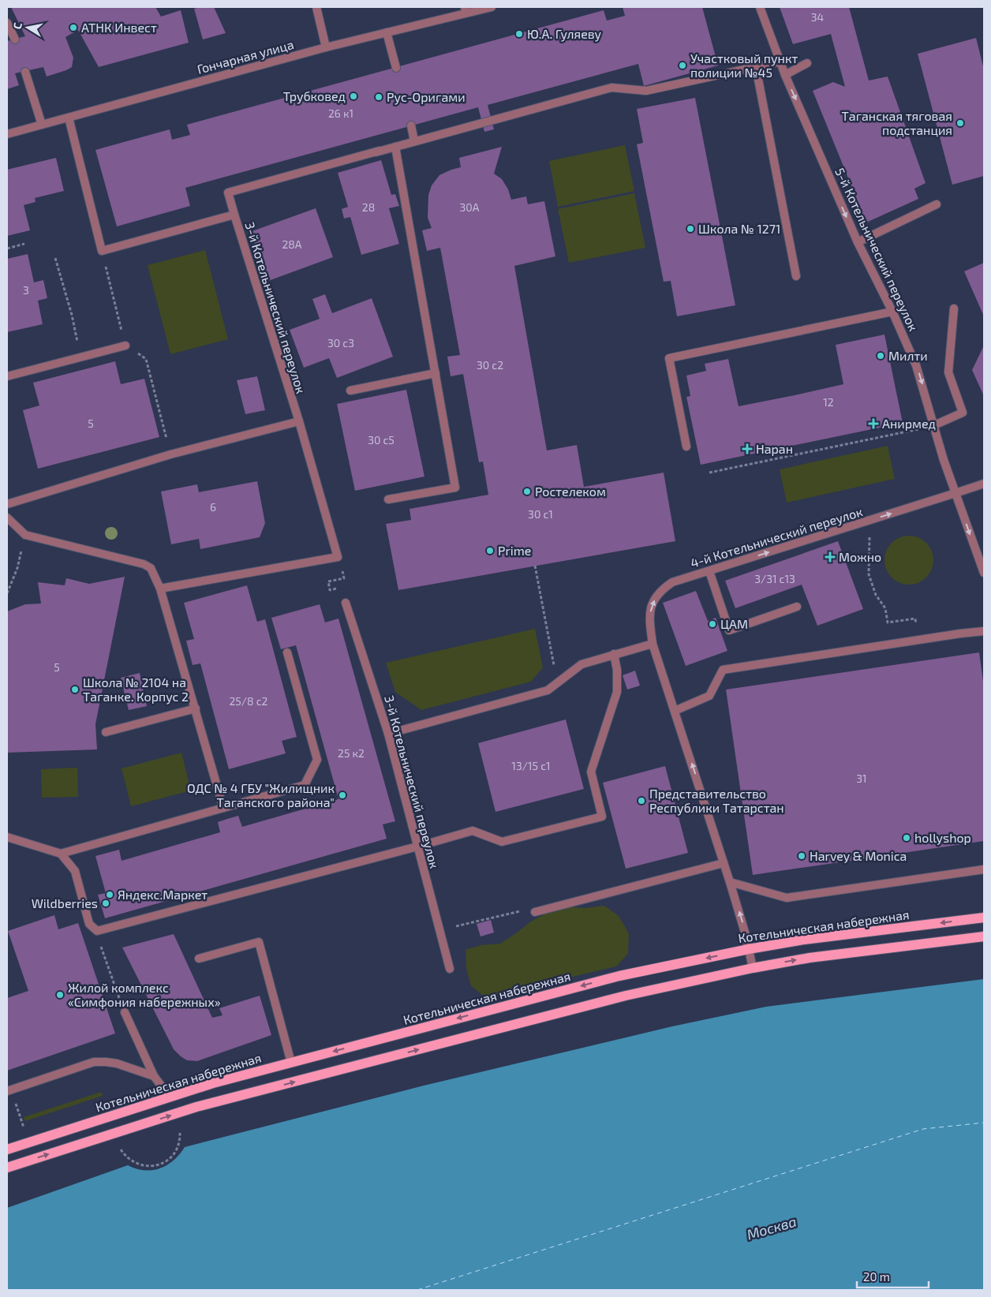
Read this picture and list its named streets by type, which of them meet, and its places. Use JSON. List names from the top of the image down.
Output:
{
  "streets": {
    "main road": ["Котельническая набережная"],
    "street": [
      "Гончарная улица",
      "5-й Котельнический переулок",
      "3-й Котельнический переулок",
      "4-й Котельнический переулок"
    ]
  },
  "crossings": [
    ["5-й Котельнический переулок", "4-й Котельнический переулок"],
    ["4-й Котельнический переулок", "Котельническая набережная"]
  ],
  "water": ["Москва"],
  "places": {
    "other": [
      "АТНК Инвест",
      "Ю.А. Гуляеву",
      "Участковый пункт полиции №45",
      "Трубковед",
      "Руc-Оригами",
      "Таганская тяговая подстанция",
      "Школа № 1271",
      "Милти",
      "Ростелеком",
      "Prime",
      "ЦАМ",
      "Школа № 2104 на Таганке. Корпус 2",
      "ОДС № 4 ГБУ \"Жилищник Таганского района\"",
      "Представительство Республики Татарстан",
      "hollyshop",
      "Harvey & Monica",
      "Яндекс.Маркет",
      "Wildberries",
      "Жилой комплекс «Симфония набережных»"
    ],
    "health": ["Анирмед", "Наран", "Можно"]
  },
  "house_numbers": [
    "34",
    "26 к1",
    "28",
    "30А",
    "28А",
    "3",
    "30 с3",
    "30 с2",
    "12",
    "5",
    "30 с5",
    "6",
    "30 с1",
    "3/31 с13",
    "5",
    "25/8 с2",
    "25 к2",
    "13/15 с1",
    "31"
  ],
  "scale_bar": "20 m",
  "north": "left"
}
